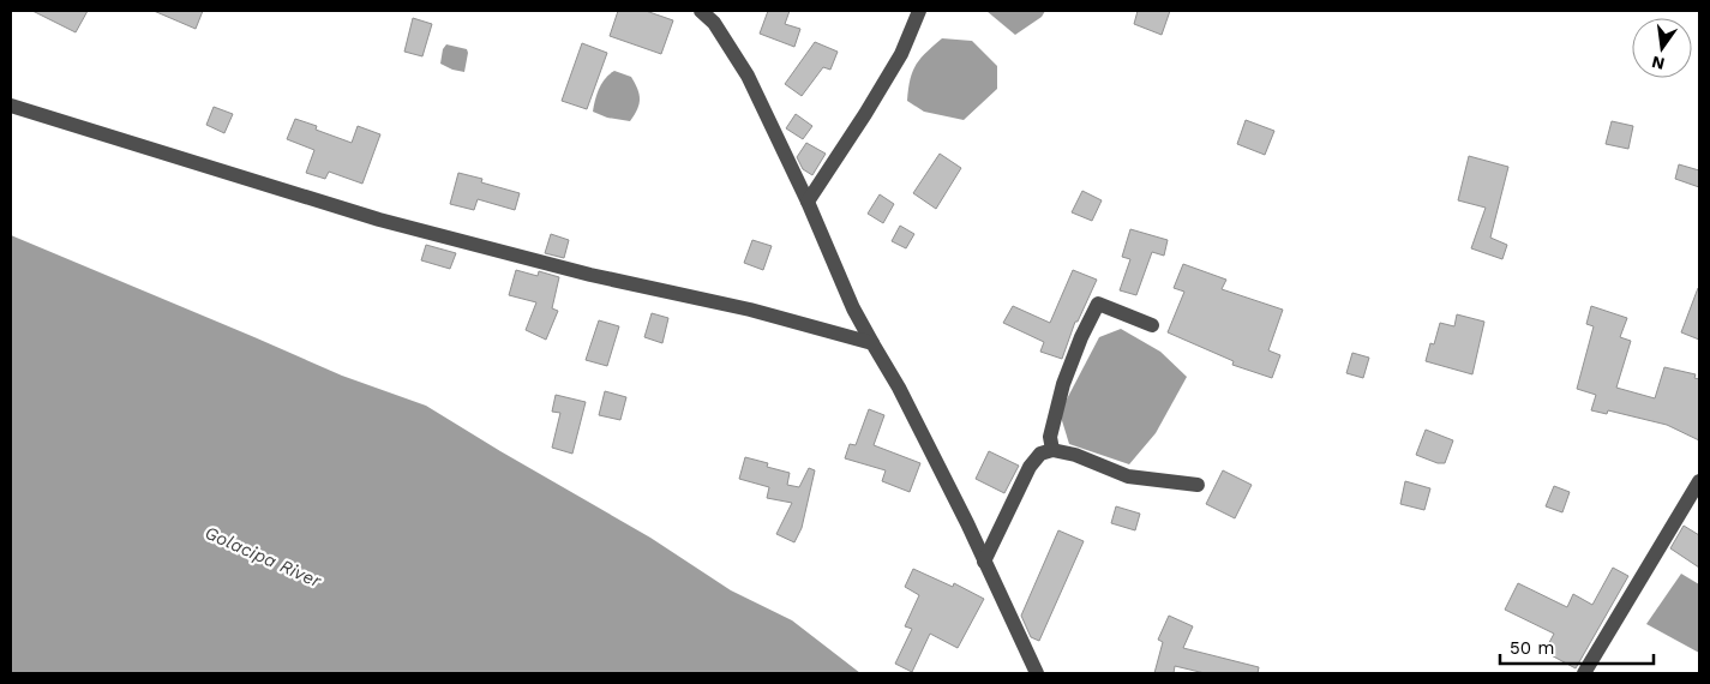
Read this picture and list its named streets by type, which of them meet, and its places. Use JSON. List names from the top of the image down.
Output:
{
  "water": ["Golacipa River"],
  "scale_bar": "50 m",
  "north": "bottom"
}
